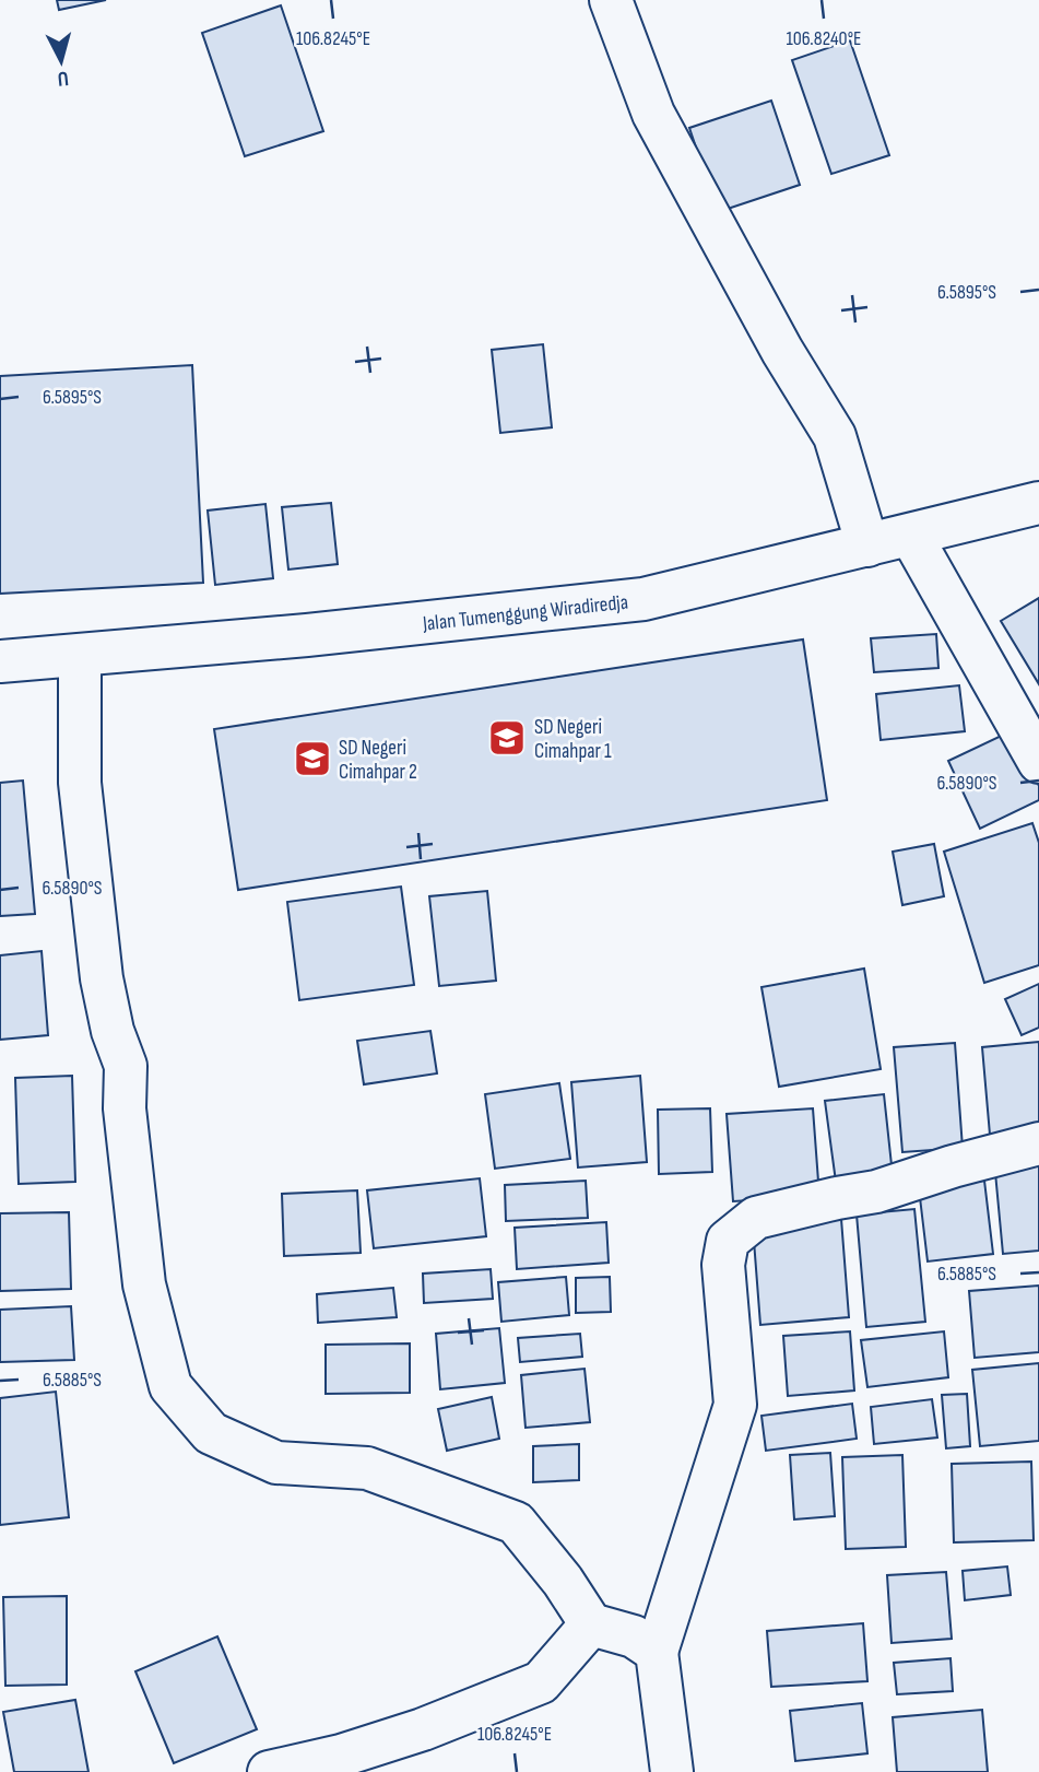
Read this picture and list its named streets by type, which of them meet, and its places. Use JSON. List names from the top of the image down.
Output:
{
  "streets": {
    "street": ["Jalan Tumenggung Wiradiredja"]
  },
  "places": {
    "school or university": ["SD Negeri Cimahpar 1", "SD Negeri Cimahpar 2"]
  },
  "north": "bottom",
  "coordinates": [
    "106.8245°E",
    "106.8240°E",
    "6.5895°S",
    "6.5890°S",
    "6.5885°S"
  ]
}
